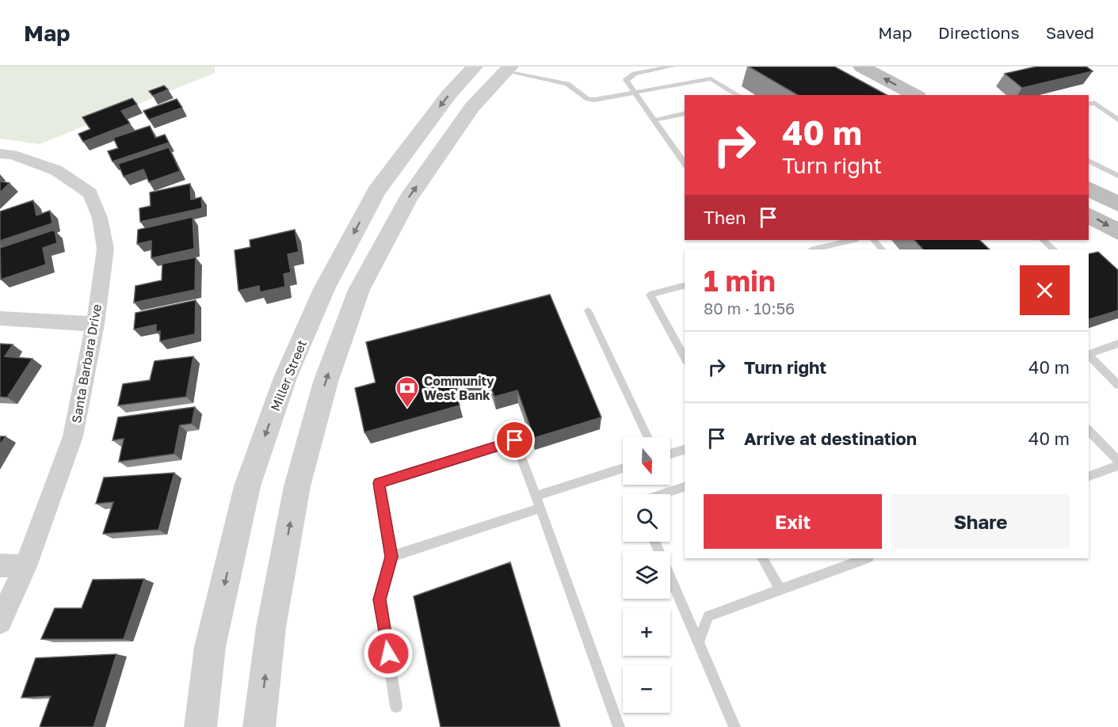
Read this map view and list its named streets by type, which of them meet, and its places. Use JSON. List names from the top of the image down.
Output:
{
  "streets": {
    "street": ["Santa Barbara Drive", "Miller Street"]
  },
  "places": {
    "bank": ["Community West Bank"]
  },
  "north": "bottom",
  "page": {
    "header": "Map",
    "nav": ["Map", "Directions", "Saved"],
    "turn": ["40 m", "Turn right"],
    "then": "Then",
    "heading": ["1 min", "80 m · 10:56"],
    "list": [
      {
        "name": "Turn right",
        "value": "40 m"
      },
      {
        "name": "Arrive at destination",
        "value": "40 m"
      }
    ],
    "map_buttons": ["+", "−"],
    "buttons": ["Exit", "Share"]
  }
}
